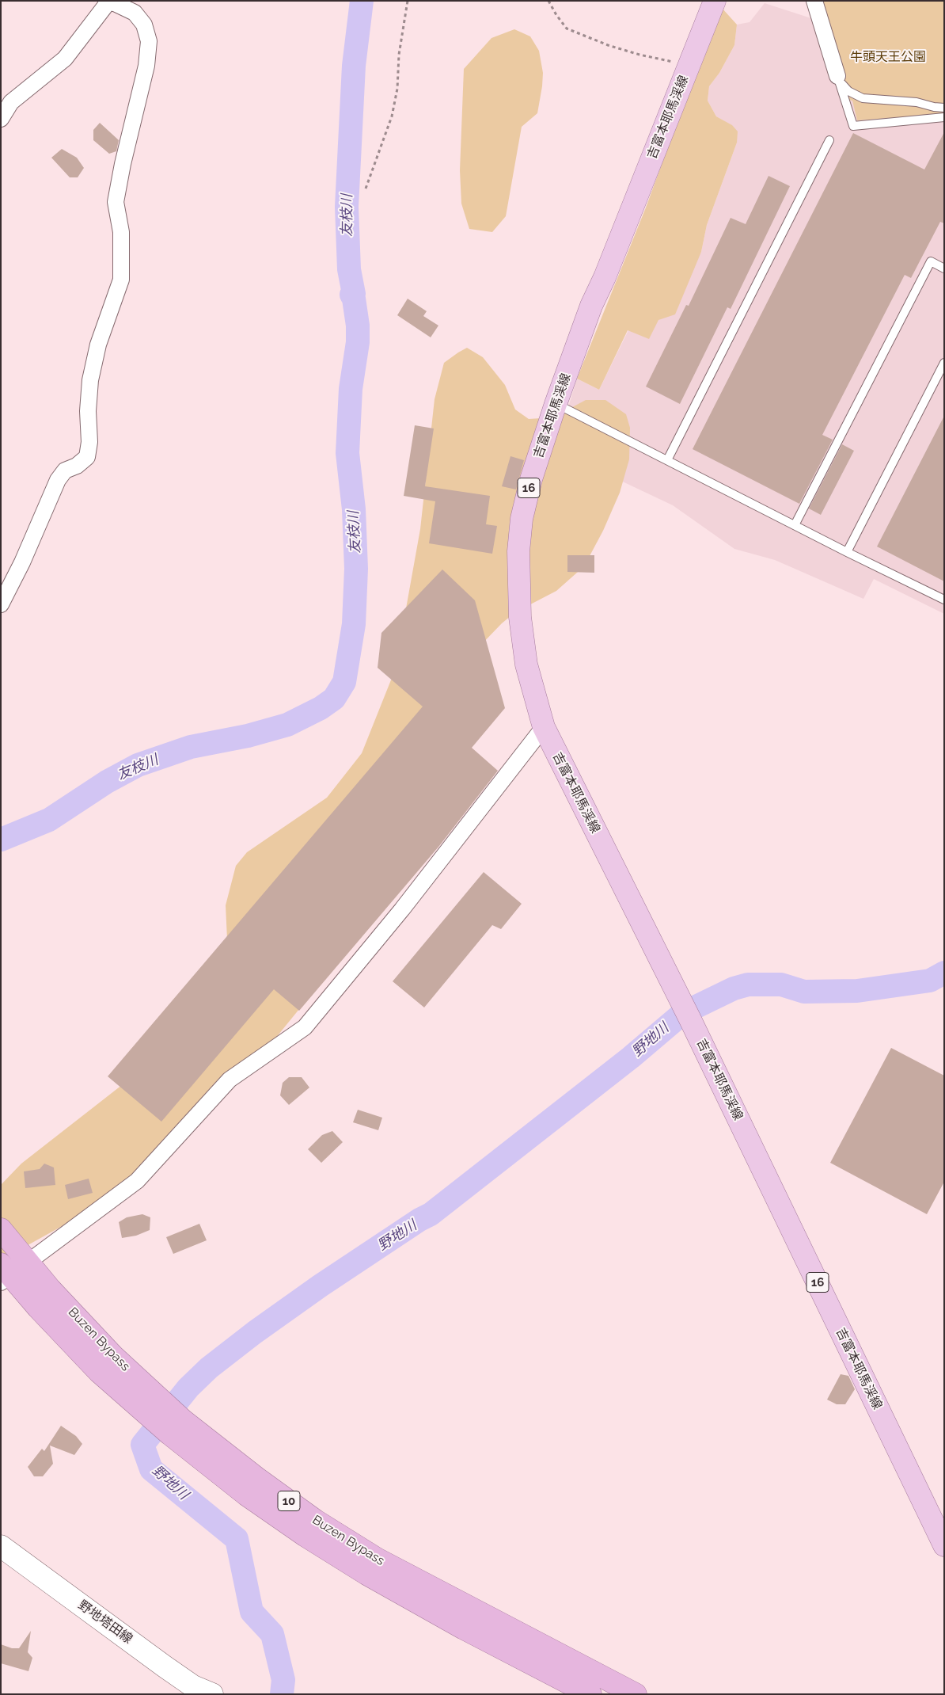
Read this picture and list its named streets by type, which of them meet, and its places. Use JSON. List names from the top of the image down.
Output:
{
  "streets": {
    "highway": ["Buzen Bypass", "10"],
    "main road": ["吉富本耶馬渓線", "16", "野地塔田線"]
  },
  "water": ["友枝川", "野地川"],
  "parks": ["牛頭天王公園"]
}
